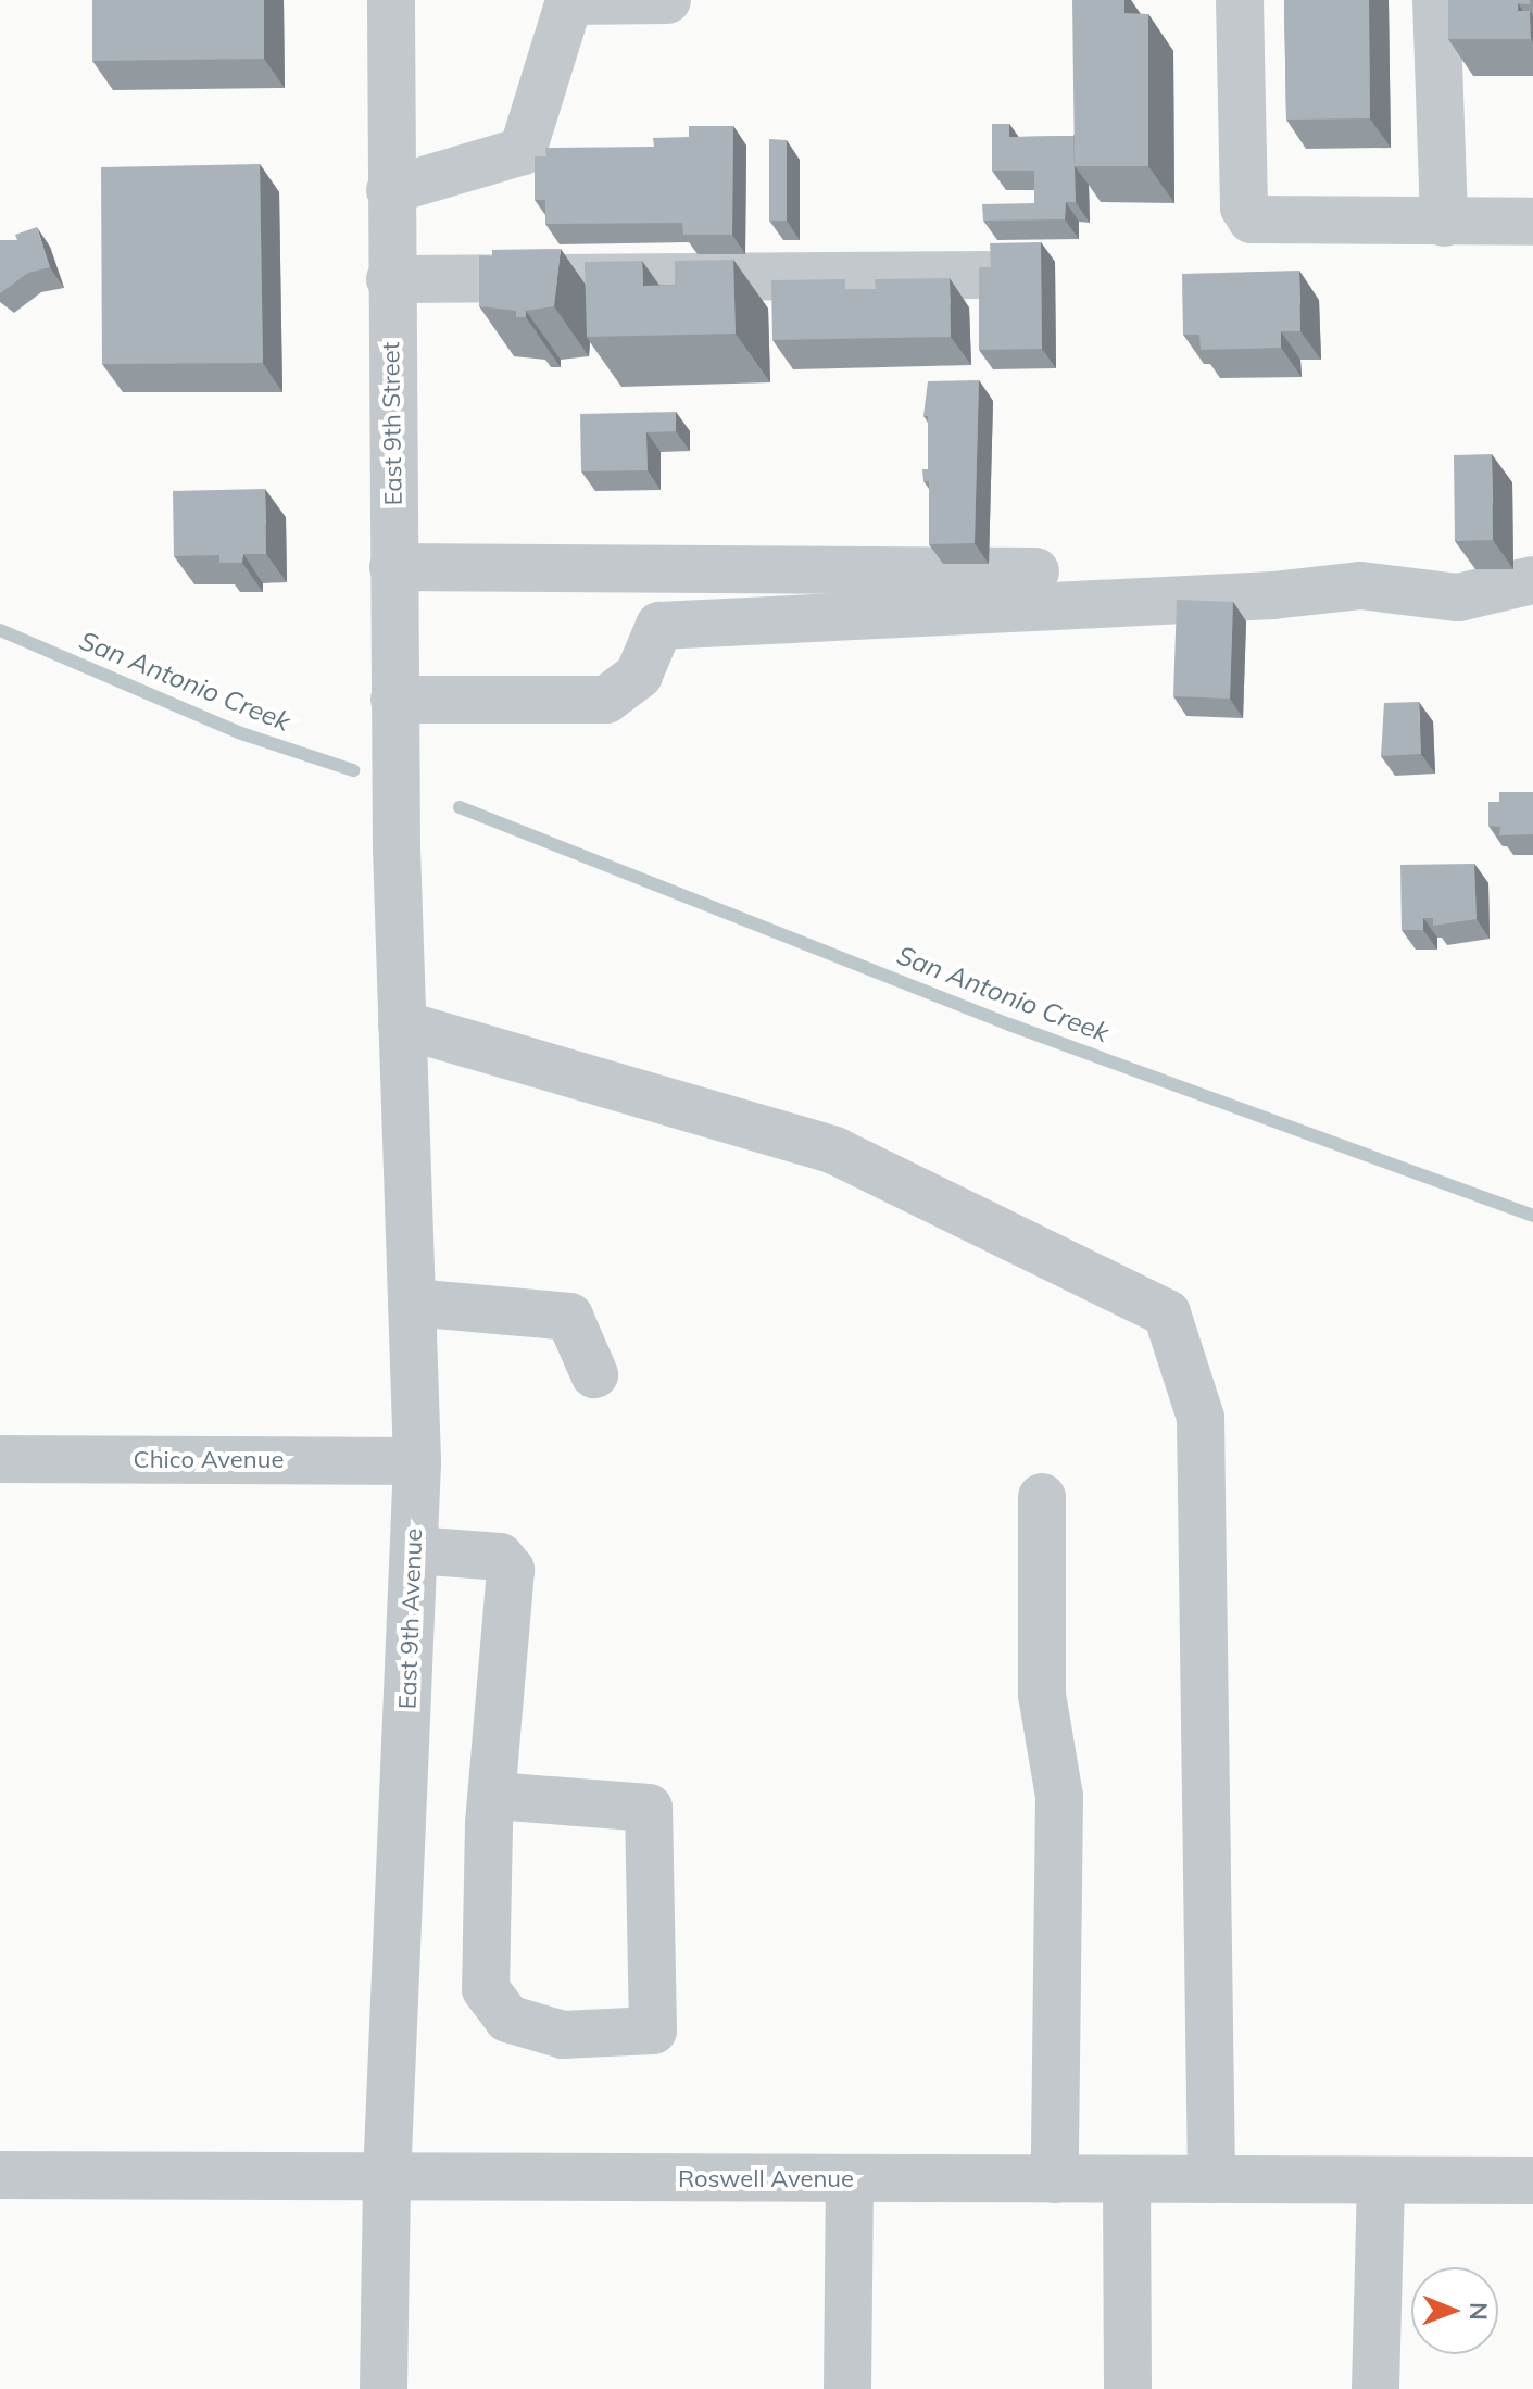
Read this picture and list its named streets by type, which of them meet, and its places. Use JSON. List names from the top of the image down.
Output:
{
  "streets": {
    "street": [
      "East 9th Street",
      "Chico Avenue",
      "East 9th Avenue",
      "Roswell Avenue"
    ]
  },
  "crossings": [
    ["East 9th Street", "East 9th Avenue"],
    ["Chico Avenue", "East 9th Avenue"],
    ["East 9th Avenue", "Roswell Avenue"]
  ],
  "water": ["San Antonio Creek"],
  "north": "right"
}
